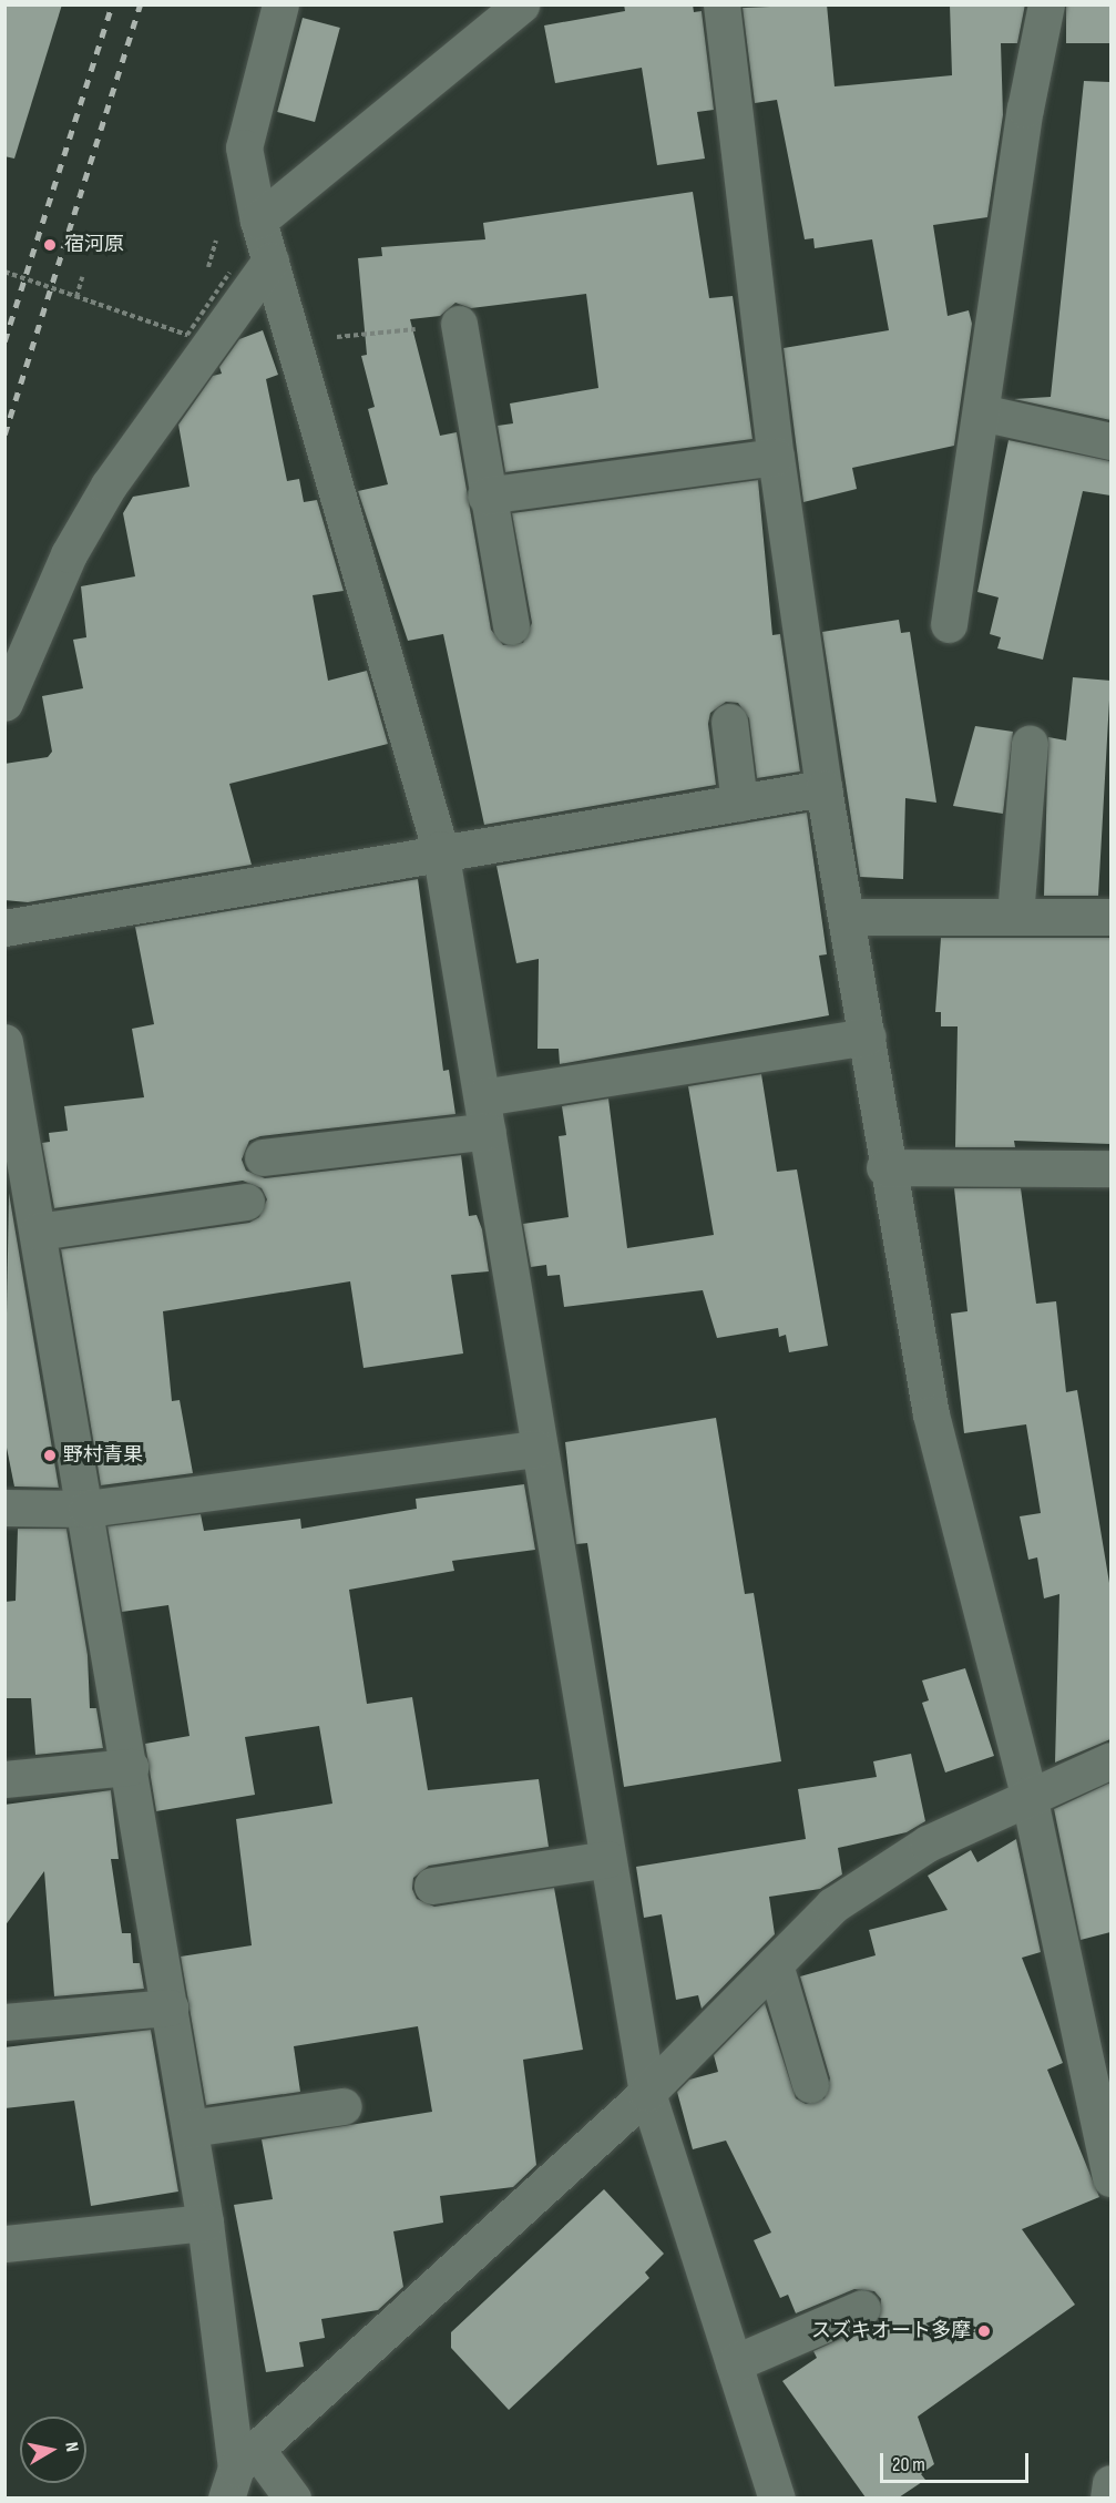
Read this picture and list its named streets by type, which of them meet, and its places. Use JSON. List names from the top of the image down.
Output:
{
  "places": ["宿河原", "野村青果", "スズキオート多摩"],
  "scale_bar": "20 m",
  "north": "right"
}
